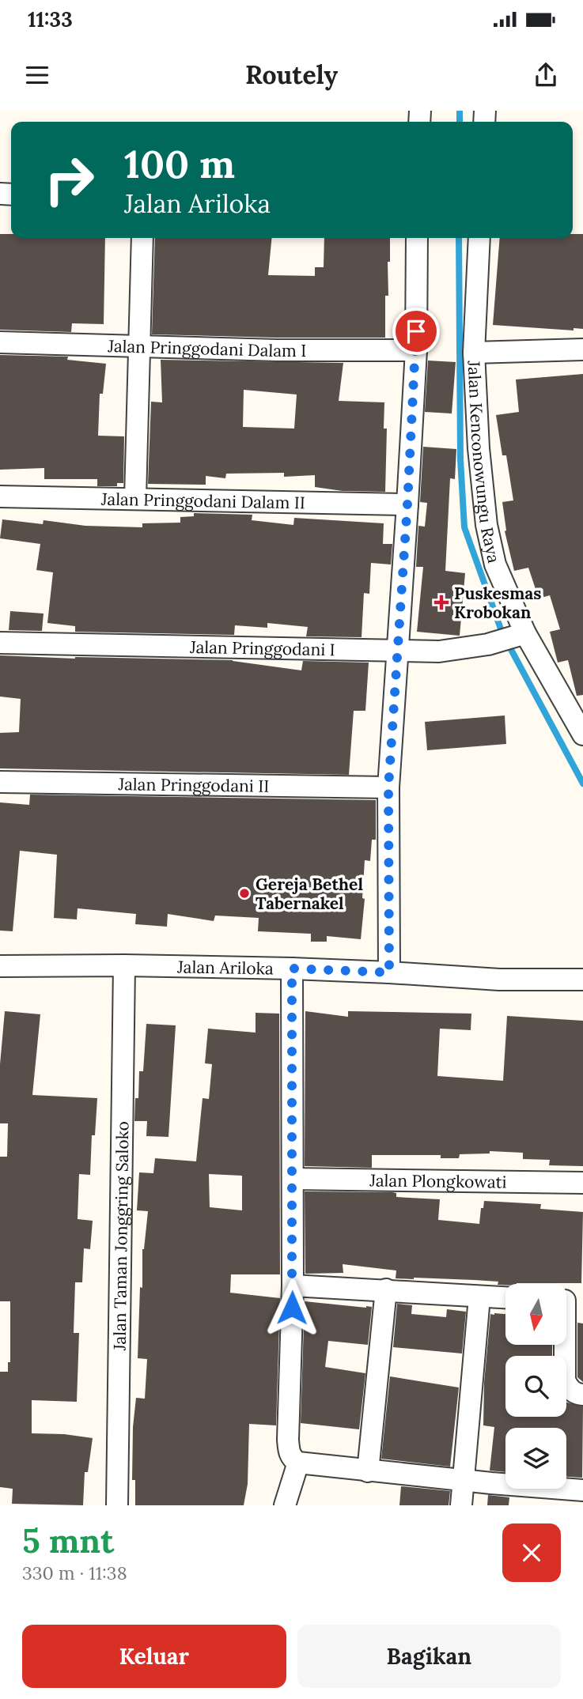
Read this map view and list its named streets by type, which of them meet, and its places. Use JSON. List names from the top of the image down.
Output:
{
  "streets": {
    "street": [
      "Jalan Pringgodani Dalam I",
      "Jalan Kenconowungu Raya",
      "Jalan Pringgodani Dalam II",
      "Jalan Pringgodani I",
      "Jalan Pringgodani II",
      "Jalan Ariloka",
      "Jalan Plongkowati",
      "Jalan Taman Jonggring Saloko"
    ]
  },
  "crossings": [
    ["Jalan Kenconowungu Raya", "Jalan Pringgodani I"],
    ["Jalan Ariloka", "Jalan Taman Jonggring Saloko"]
  ],
  "places": {
    "health": ["Puskesmas Krobokan"],
    "other": ["Gereja Bethel Tabernakel"]
  },
  "north": "bottom",
  "page": {
    "status": "11:33",
    "header": "Routely",
    "turn": ["100 m", "Jalan Ariloka"],
    "heading": ["5 mnt", "330 m · 11:38"],
    "buttons": ["Keluar", "Bagikan"]
  }
}
